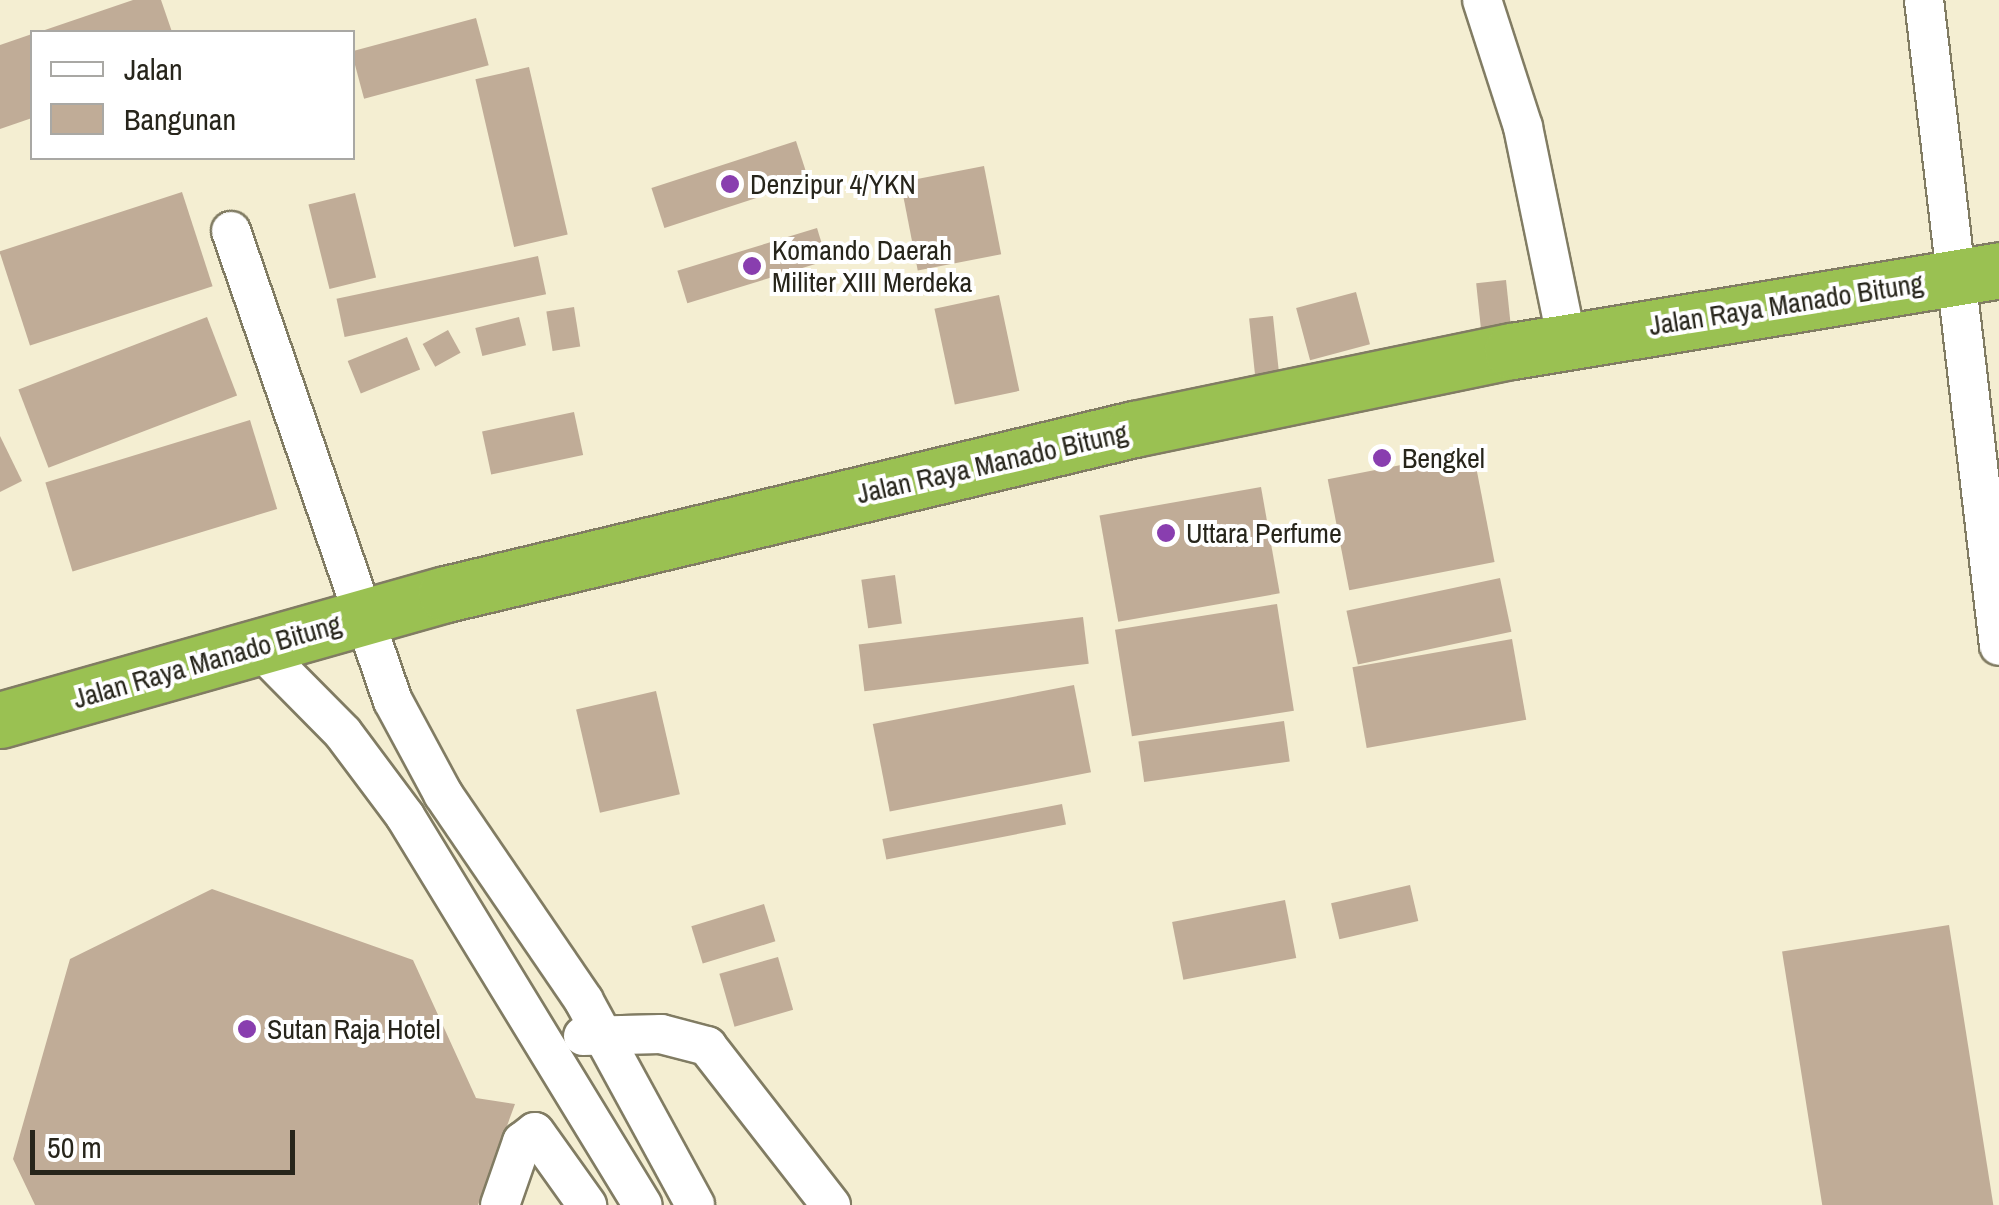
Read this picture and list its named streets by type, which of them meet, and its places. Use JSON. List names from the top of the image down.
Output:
{
  "streets": {
    "highway": ["Jalan Raya Manado Bitung"]
  },
  "places": [
    "Denzipur 4/YKN",
    "Komando Daerah Militer XIII Merdeka",
    "Bengkel",
    "Uttara Perfume",
    "Sutan Raja Hotel"
  ],
  "legend": ["Jalan", "Bangunan"],
  "scale_bar": "50 m"
}
